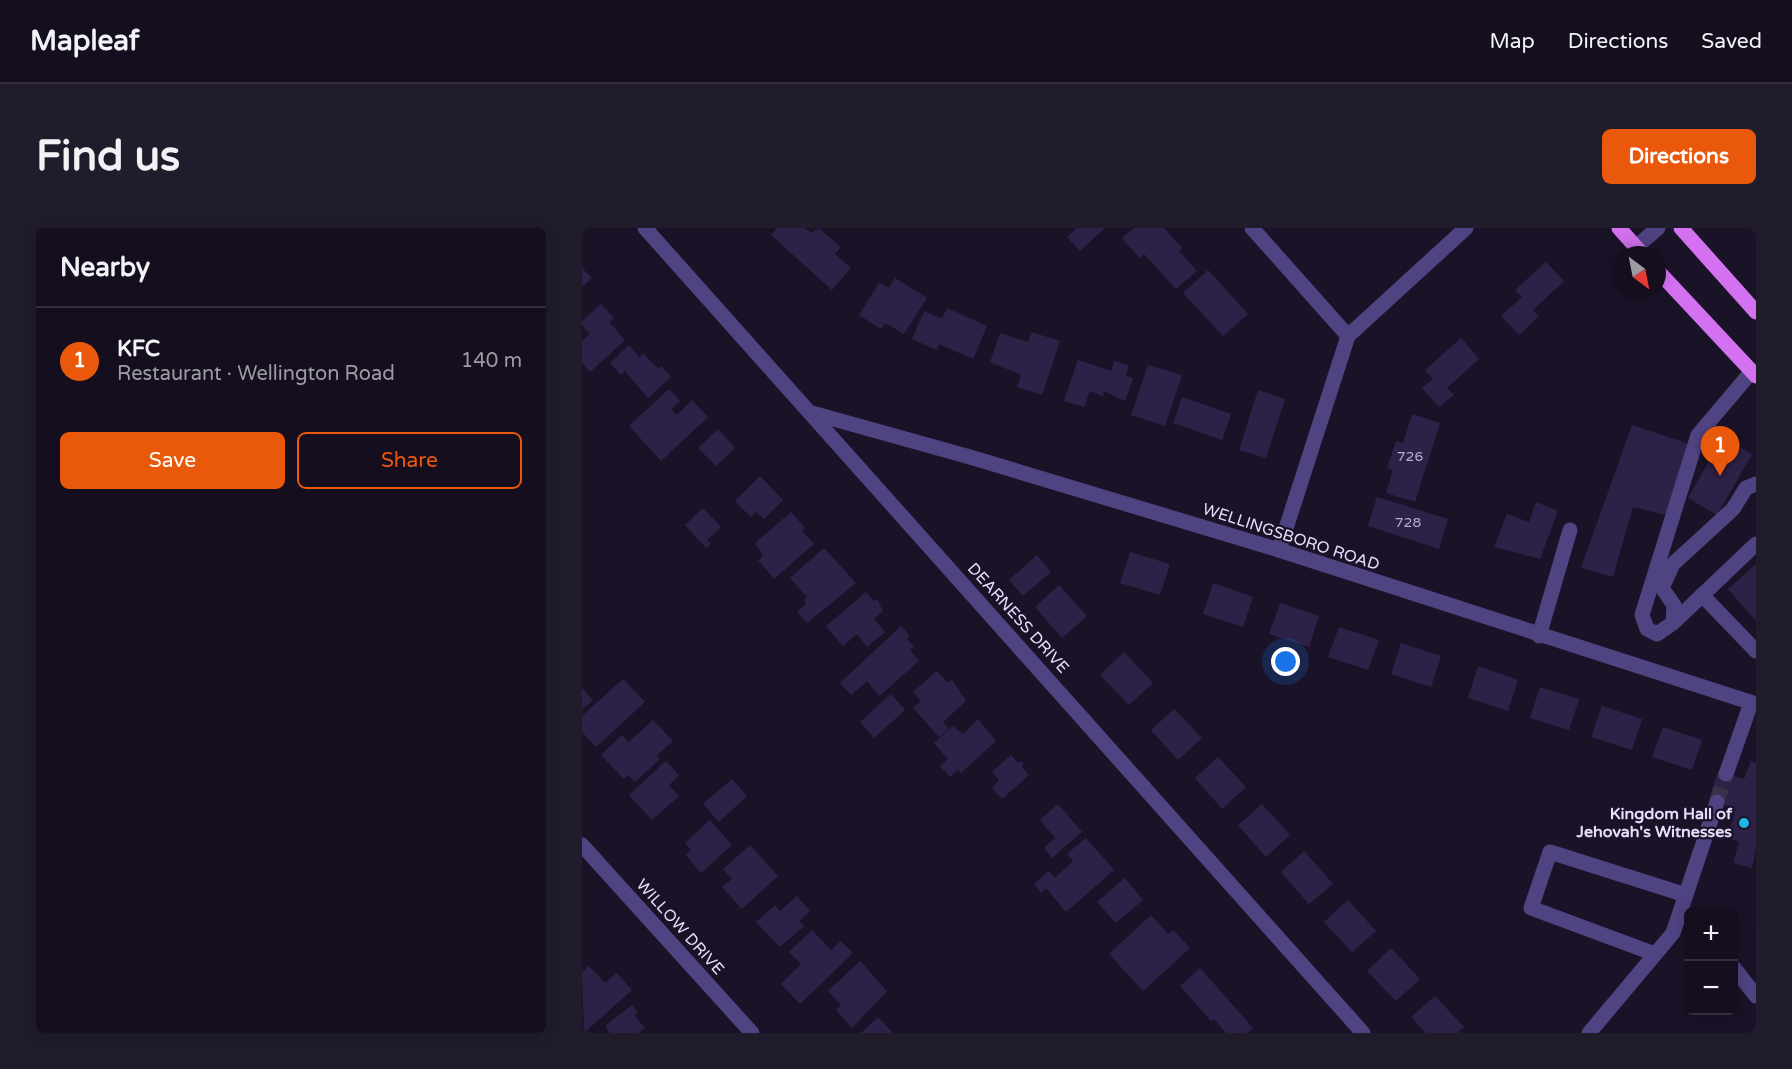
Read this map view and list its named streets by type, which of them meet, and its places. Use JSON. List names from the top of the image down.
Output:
{
  "streets": {
    "street": ["WELLINGSBORO ROAD", "DEARNESS DRIVE", "WILLOW DRIVE"]
  },
  "crossings": [
    ["WELLINGSBORO ROAD", "DEARNESS DRIVE"]
  ],
  "places": ["Kingdom Hall of Jehovah's Witnesses"],
  "house_numbers": ["726", "728"],
  "north": "bottom right",
  "page": {
    "header": "Mapleaf",
    "nav": ["Map", "Directions", "Saved"],
    "buttons": [
      "Directions",
      ["Save", "Share"]
    ],
    "title": "Find us",
    "heading": "Nearby",
    "list": [
      {
        "mark": "1",
        "name": "KFC",
        "note": "Restaurant · Wellington Road",
        "value": "140 m"
      }
    ],
    "pins": "1",
    "map_buttons": ["+", "−"]
  }
}
